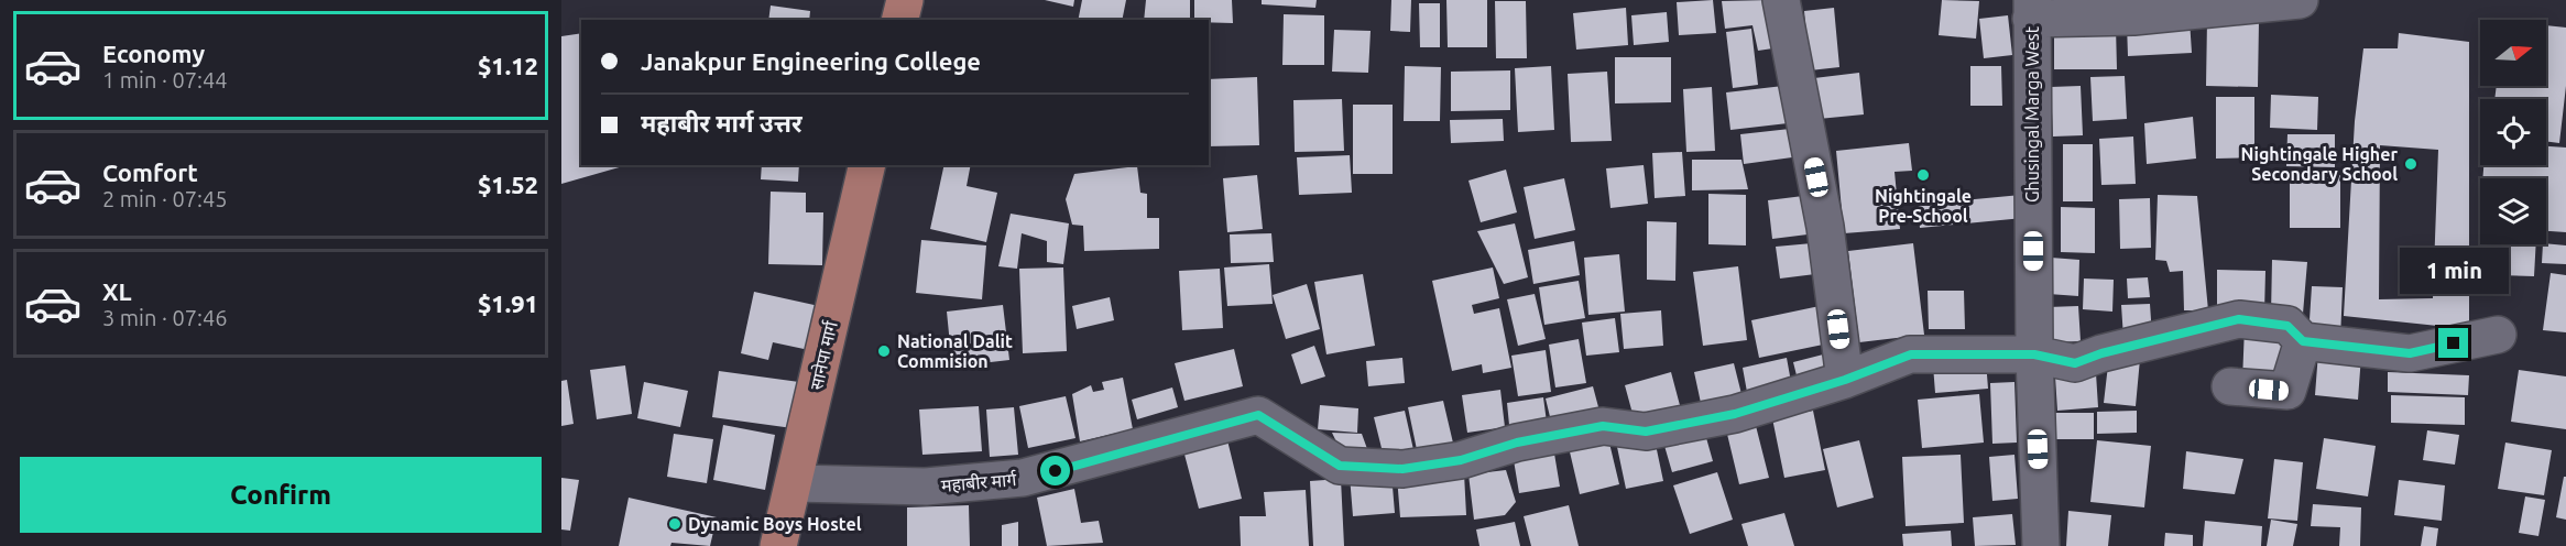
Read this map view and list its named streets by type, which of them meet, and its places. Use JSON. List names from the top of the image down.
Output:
{
  "streets": {
    "main road": ["सानेपा मार्ग"],
    "street": ["Ghusingal Marga West", "महाबीर मार्ग"]
  },
  "crossings": [
    ["Ghusingal Marga West", "महाबीर मार्ग"],
    ["सानेपा मार्ग", "महाबीर मार्ग"]
  ],
  "places": [
    "Nightingale Higher Secondary School",
    "Nightingale Pre-School",
    "National Dalit Commision",
    "Dynamic Boys Hostel"
  ],
  "north": "right",
  "page": {
    "list": [
      {
        "name": "Economy",
        "note": "1 min · 07:44",
        "value": "$1.12"
      },
      {
        "name": "Comfort",
        "note": "2 min · 07:45",
        "value": "$1.52"
      },
      {
        "name": "XL",
        "note": "3 min · 07:46",
        "value": "$1.91"
      }
    ],
    "banner": ["Janakpur Engineering College", "महाबीर मार्ग उत्तर"],
    "bubble": "1 min",
    "buttons": "Confirm"
  }
}
